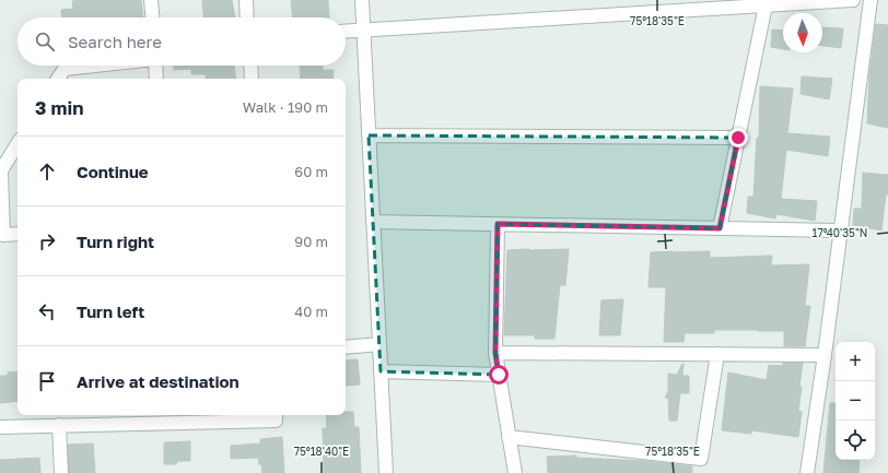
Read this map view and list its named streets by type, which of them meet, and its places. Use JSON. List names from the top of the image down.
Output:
{
  "north": "bottom",
  "page": {
    "search": "Search here",
    "heading": ["3 min", "Walk · 190 m"],
    "list": [
      ["Continue", "60 m"],
      ["Turn right", "90 m"],
      ["Turn left", "40 m"],
      "Arrive at destination"
    ],
    "map_buttons": ["+", "−"]
  },
  "coordinates": ["75°18'35\"E", "17°40'35\"N", "75°18'40\"E"]
}
